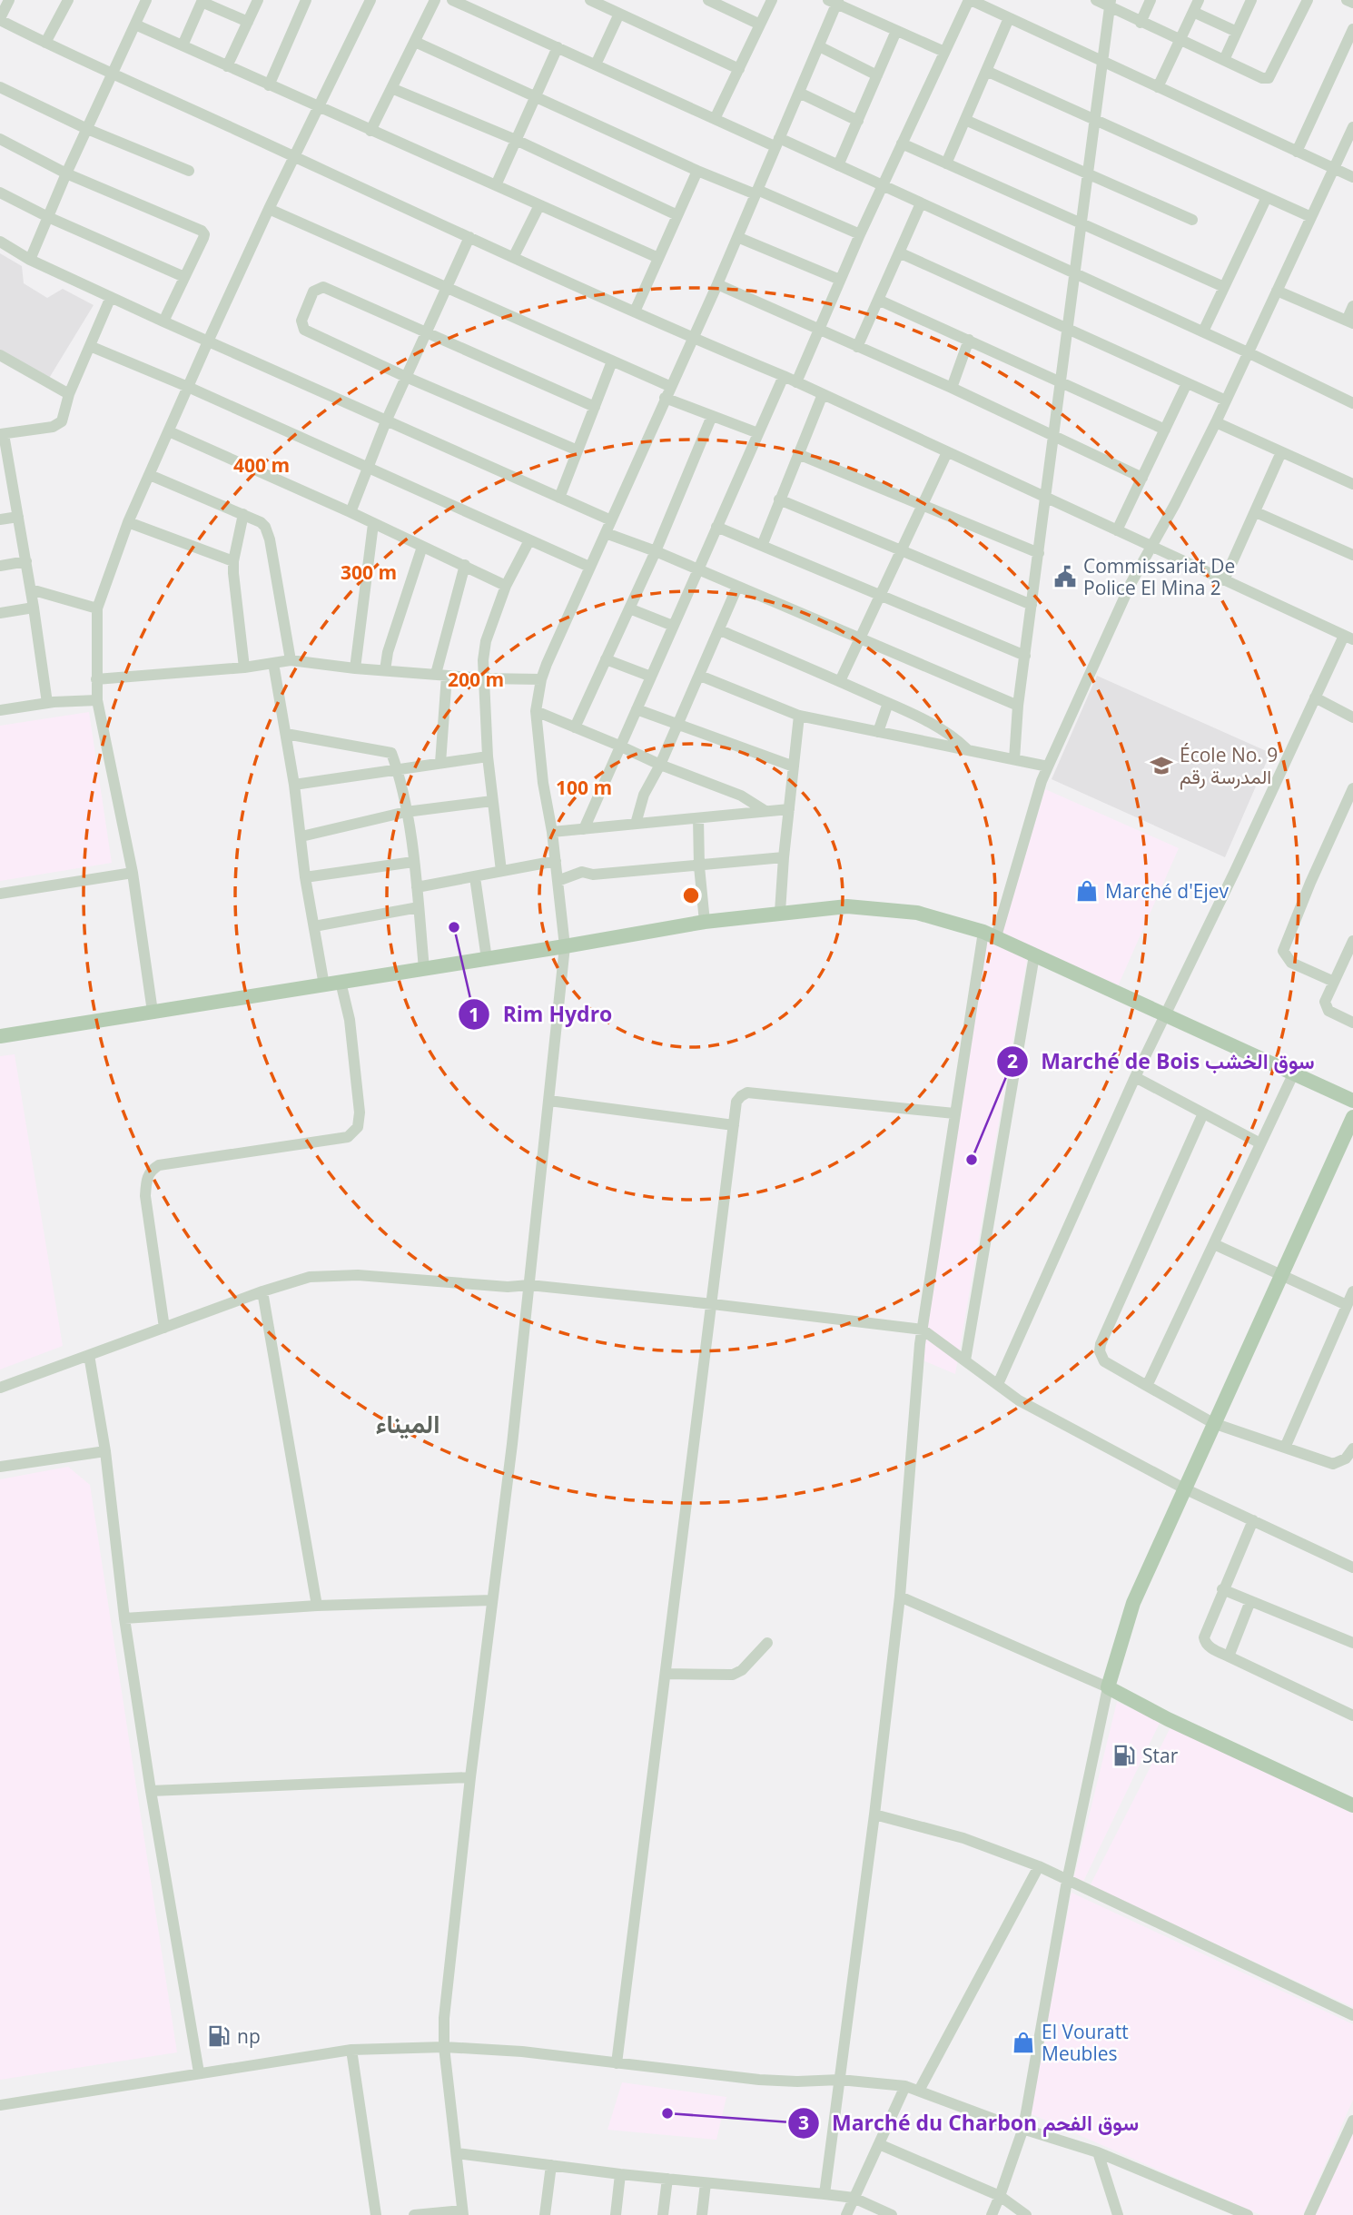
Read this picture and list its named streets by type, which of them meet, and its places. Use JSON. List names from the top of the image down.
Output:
{
  "districts": ["الميناء"],
  "places": {
    "public building": ["Commissariat De Police El Mina 2"],
    "school or university": ["École No. 9 المدرسة رقم"],
    "shop": ["Marché d'Ejev", "El Vouratt Meubles"],
    "other": ["Rim Hydro", "Marché de Bois سوق الخشب", "Marché du Charbon سوق الفحم"],
    "fuel station": ["Star", "np"]
  },
  "rings": [
    "400 m",
    "300 m",
    "200 m",
    "100 m"
  ]
}
